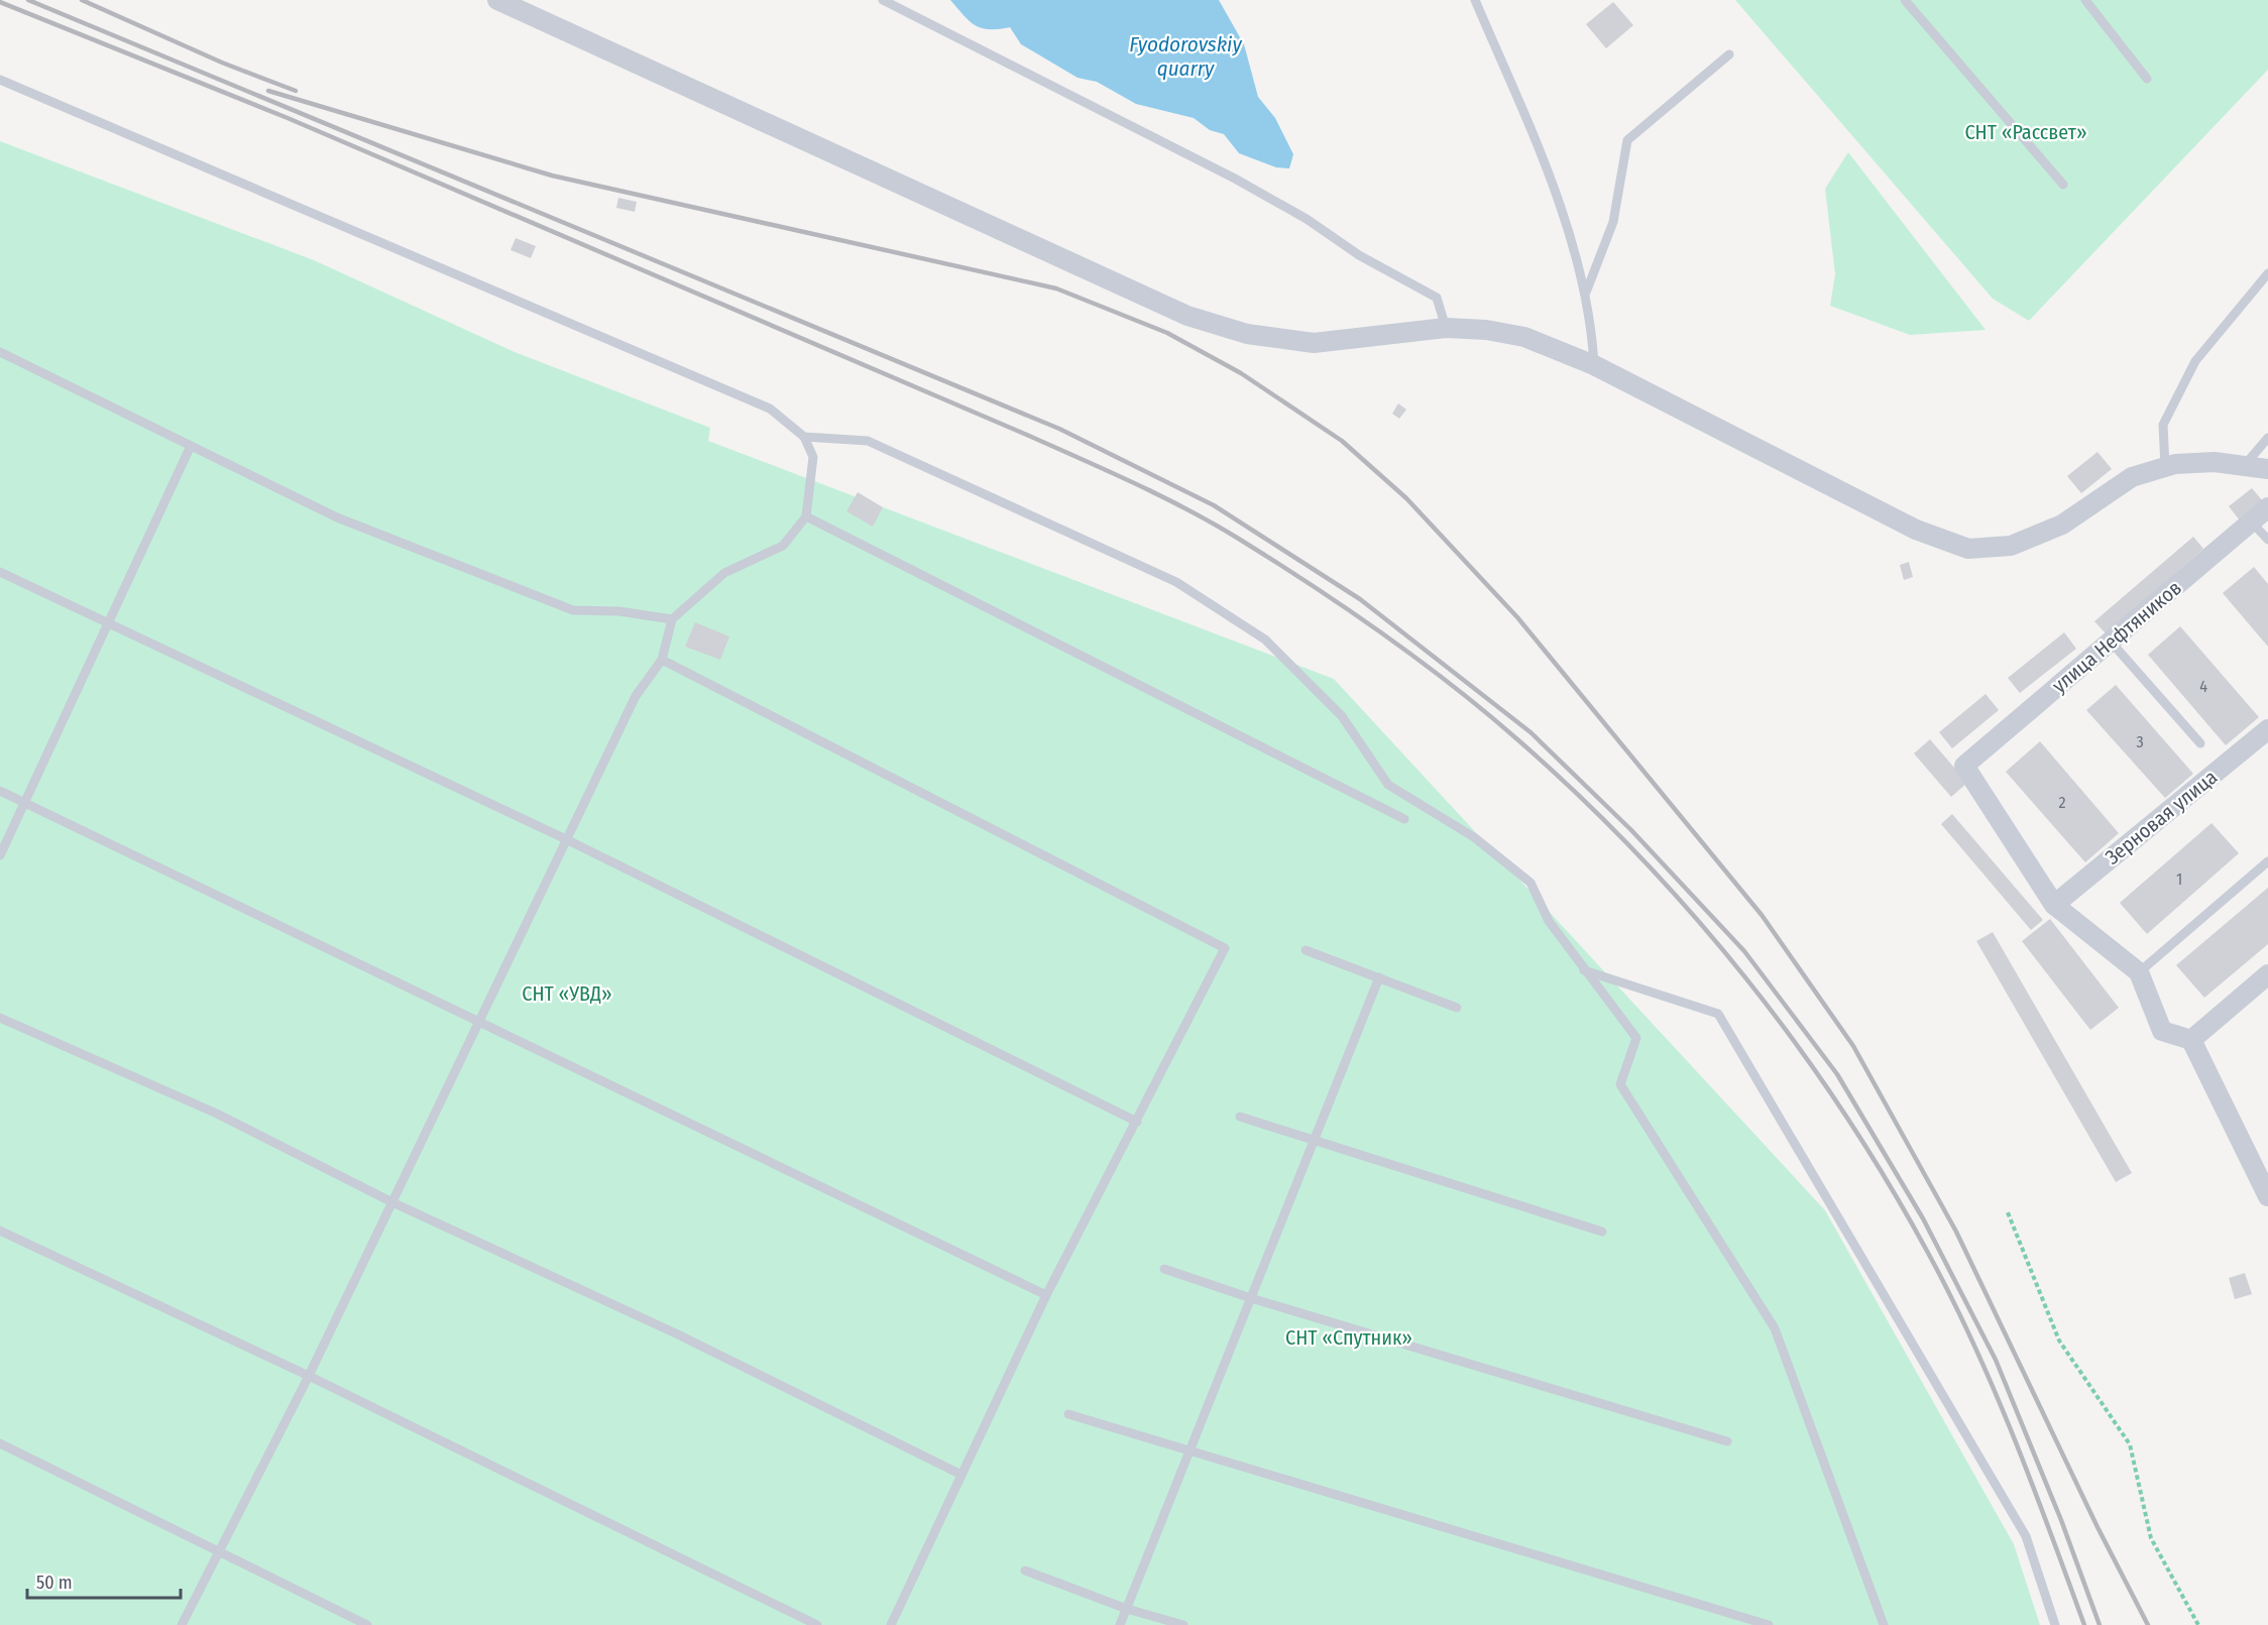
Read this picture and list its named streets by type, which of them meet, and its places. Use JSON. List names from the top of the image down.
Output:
{
  "streets": {
    "street": ["улица Нефтяников", "Зерновая улица"]
  },
  "crossings": [
    ["улица Нефтяников", "Зерновая улица"]
  ],
  "water": ["Fyodorovskiy quarry"],
  "parks": ["СНТ «Рассвет»", "СНТ «УВД»", "СНТ «Спутник»"],
  "house_numbers": [
    "4",
    "3",
    "2",
    "1"
  ],
  "scale_bar": "50 m"
}
